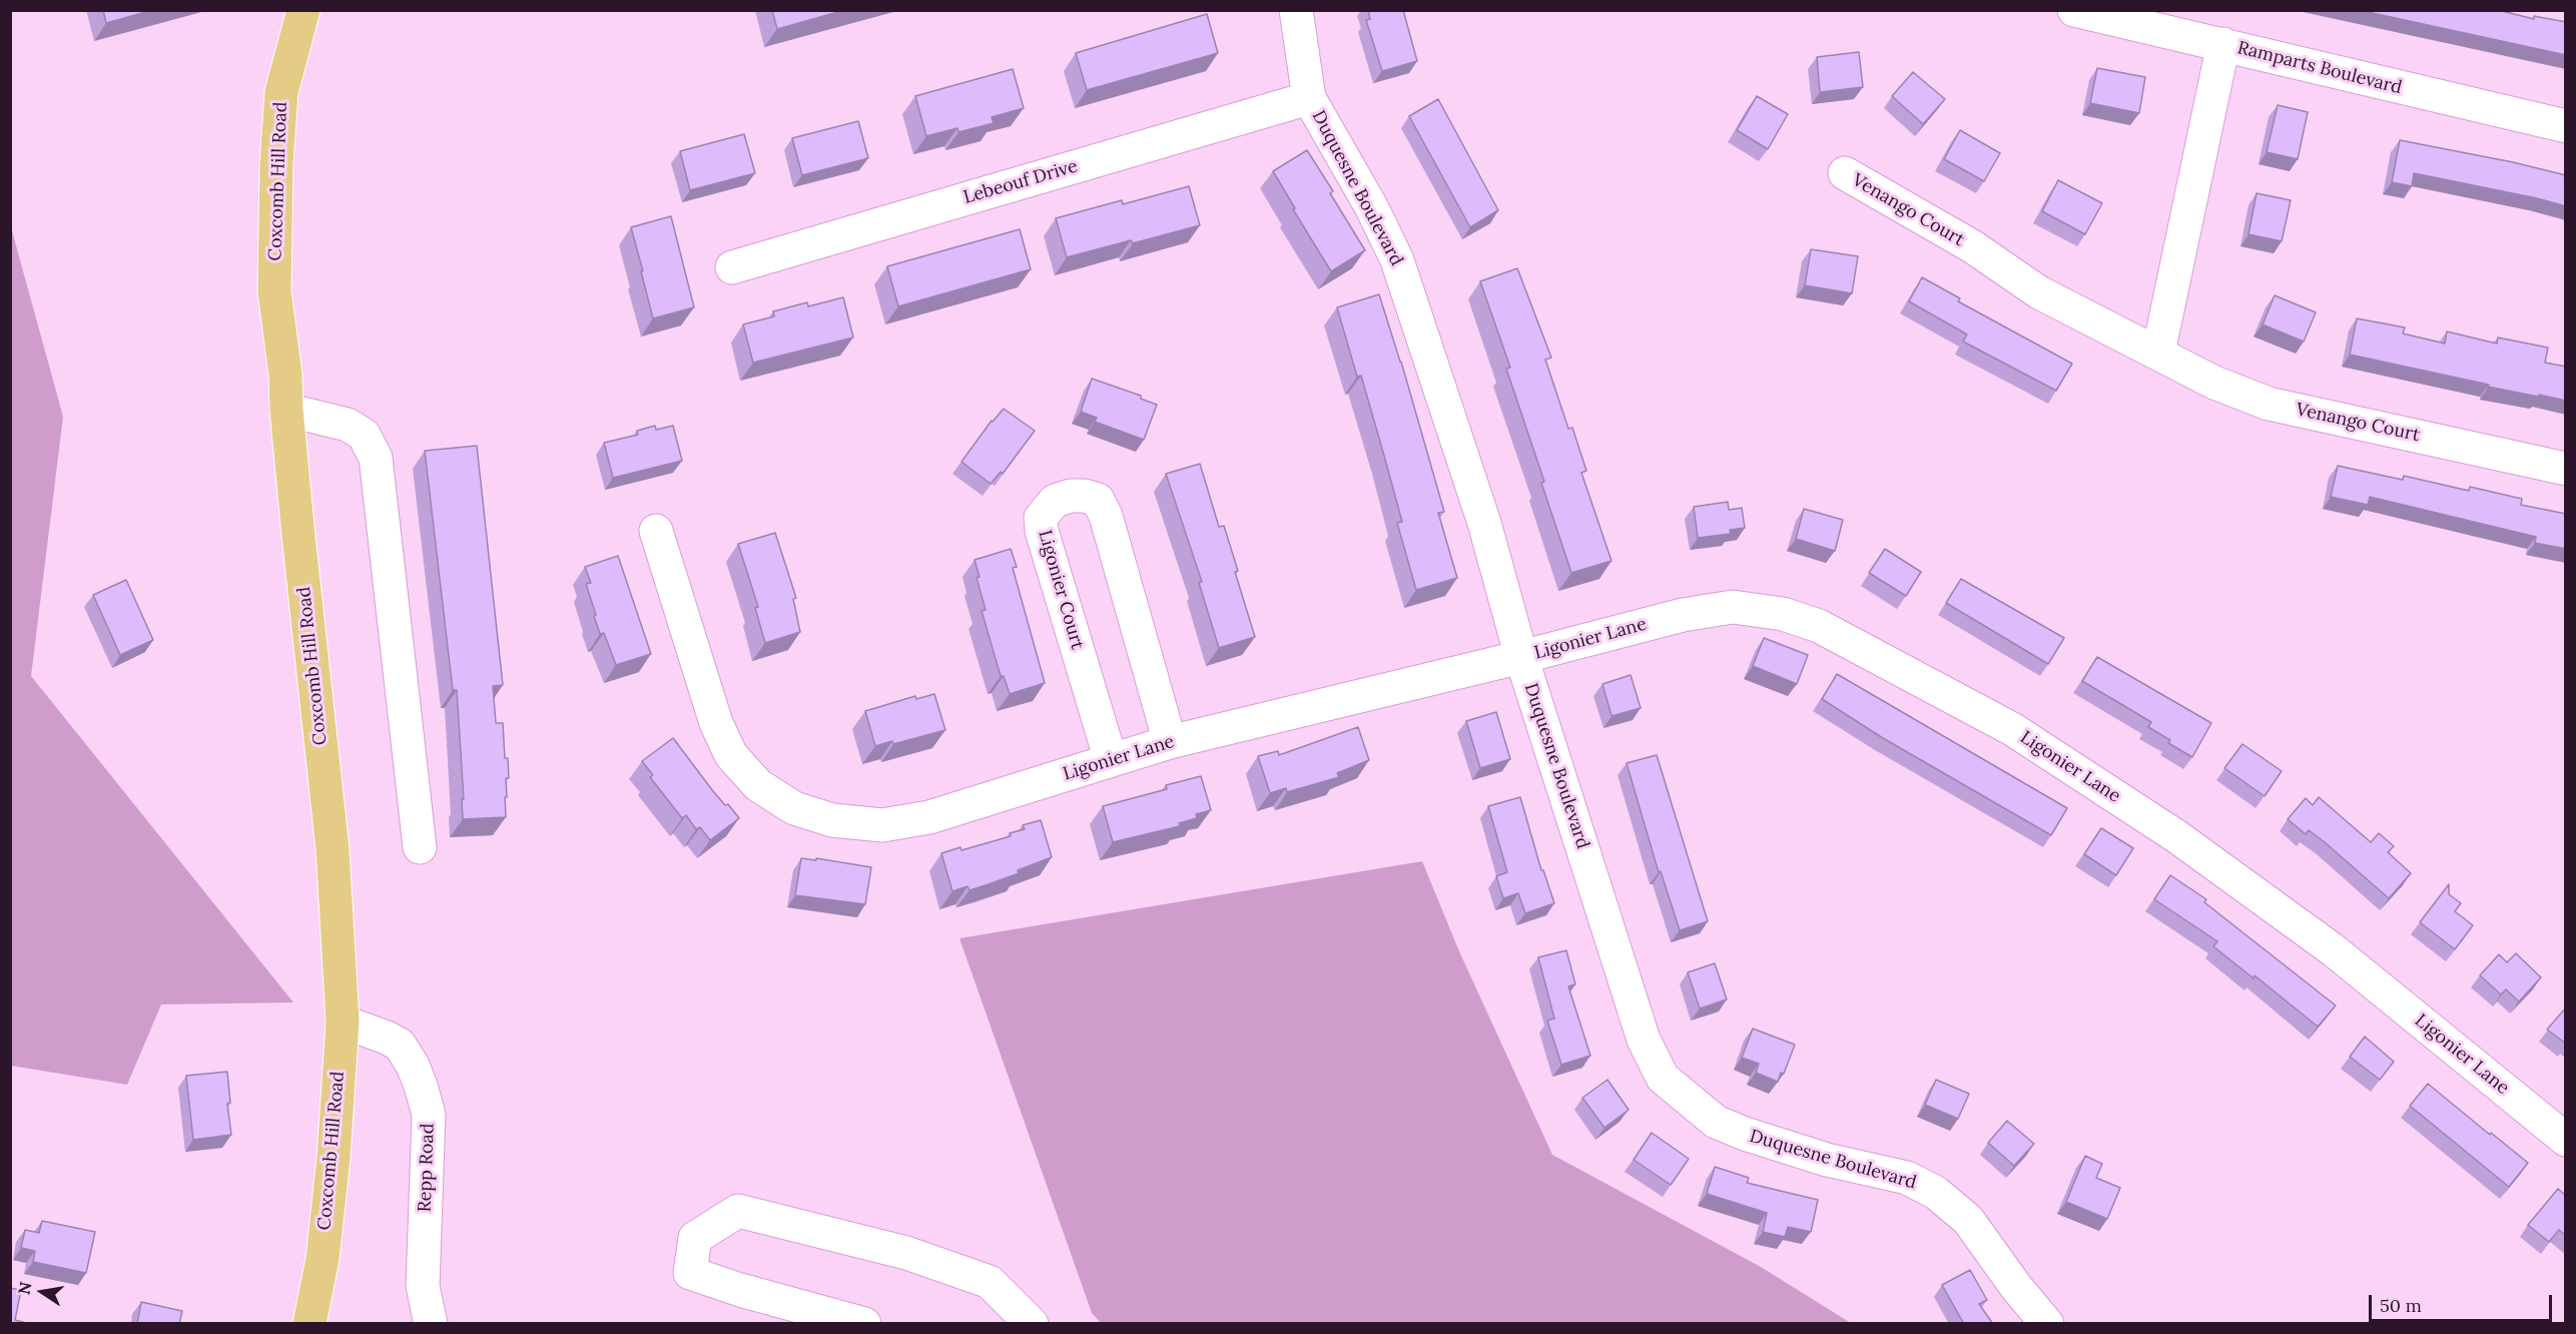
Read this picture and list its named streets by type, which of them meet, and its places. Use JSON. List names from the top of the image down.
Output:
{
  "streets": {
    "main road": ["Coxcomb Hill Road"],
    "street": [
      "Ramparts Boulevard",
      "Lebeouf Drive",
      "Duquesne Boulevard",
      "Venango Court",
      "Ligonier Court",
      "Ligonier Lane",
      "Repp Road"
    ]
  },
  "crossings": [
    ["Coxcomb Hill Road", "Repp Road"],
    ["Lebeouf Drive", "Duquesne Boulevard"],
    ["Duquesne Boulevard", "Ligonier Lane"],
    ["Ligonier Court", "Ligonier Lane"]
  ],
  "scale_bar": "50 m",
  "north": "left"
}
